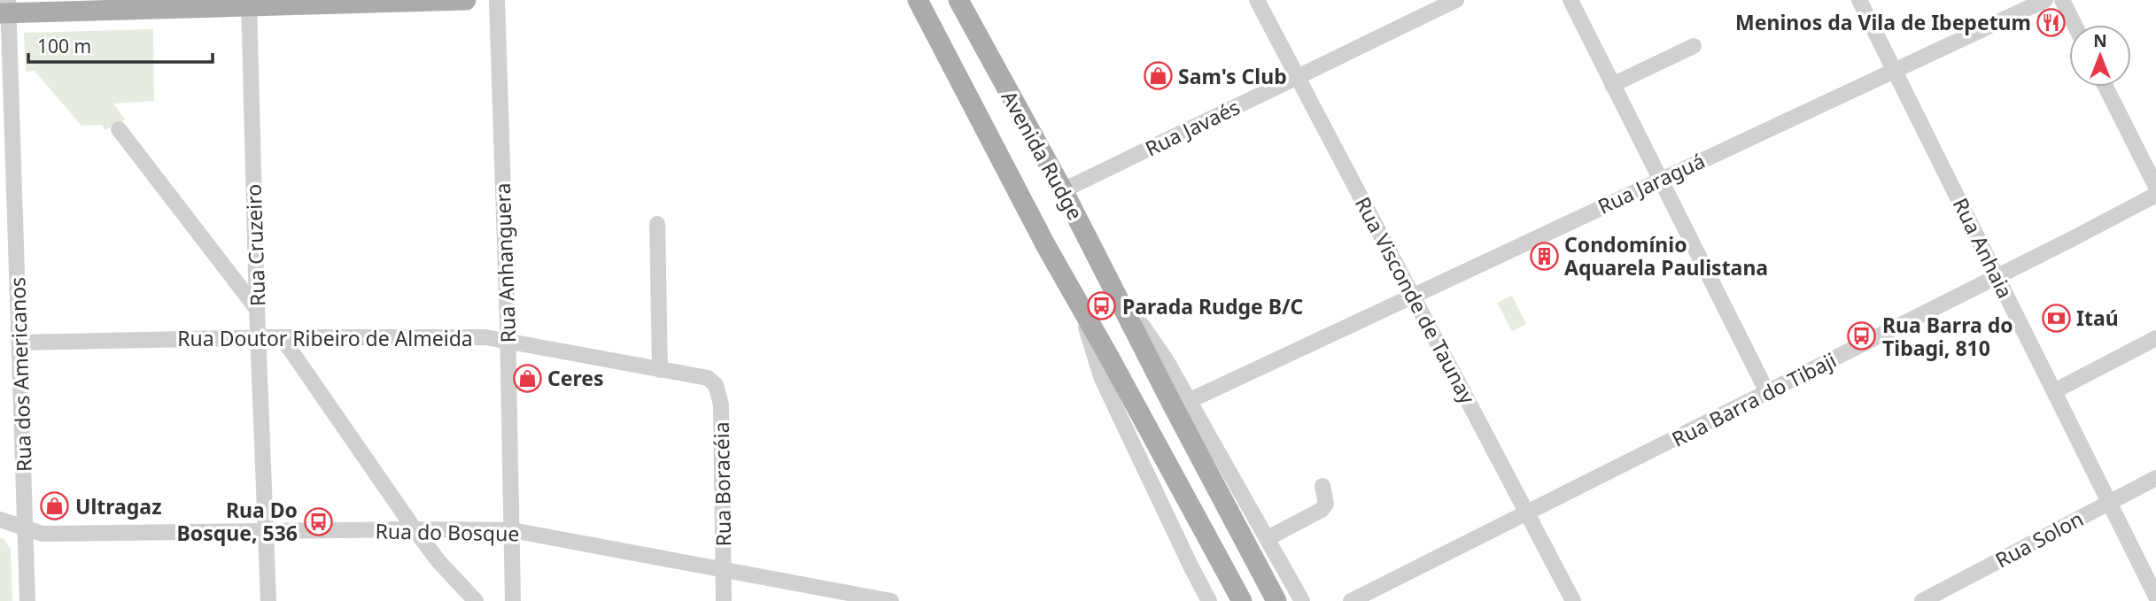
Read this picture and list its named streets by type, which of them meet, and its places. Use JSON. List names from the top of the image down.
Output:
{
  "streets": {
    "main road": ["Avenida Rudge"],
    "street": [
      "Rua Javaés",
      "Rua Jaraguá",
      "Rua Cruzeiro",
      "Rua Anhaia",
      "Rua Anhanguera",
      "Rua Visconde de Taunay",
      "Rua Doutor Ribeiro de Almeida",
      "Rua dos Americanos",
      "Rua Barra do Tibaji",
      "Rua Boracéia",
      "Rua do Bosque",
      "Rua Solon"
    ]
  },
  "crossings": [
    ["Rua Javaés", "Avenida Rudge"],
    ["Rua Javaés", "Rua Visconde de Taunay"],
    ["Avenida Rudge", "Rua Jaraguá"],
    ["Rua Jaraguá", "Rua Anhaia"],
    ["Rua Jaraguá", "Rua Visconde de Taunay"],
    ["Rua Cruzeiro", "Rua Doutor Ribeiro de Almeida"],
    ["Rua Cruzeiro", "Rua do Bosque"],
    ["Rua Anhaia", "Rua Barra do Tibaji"],
    ["Rua Anhaia", "Rua Solon"],
    ["Rua Anhanguera", "Rua Doutor Ribeiro de Almeida"],
    ["Rua Anhanguera", "Rua do Bosque"],
    ["Rua Visconde de Taunay", "Rua Barra do Tibaji"],
    ["Rua Doutor Ribeiro de Almeida", "Rua dos Americanos"],
    ["Rua Doutor Ribeiro de Almeida", "Rua Boracéia"],
    ["Rua dos Americanos", "Rua do Bosque"],
    ["Rua Boracéia", "Rua do Bosque"]
  ],
  "places": {
    "restaurant": ["Meninos da Vila de Ibepetum"],
    "shop": ["Sam's Club", "Ceres", "Ultragaz"],
    "building": ["Condomínio Aquarela Paulistana"],
    "bus stop": ["Parada Rudge B/C", "Rua Barra do Tibagi, 810", "Rua Do Bosque, 536"],
    "bank": ["Itaú"]
  },
  "scale_bar": "100 m",
  "north": "top"
}
